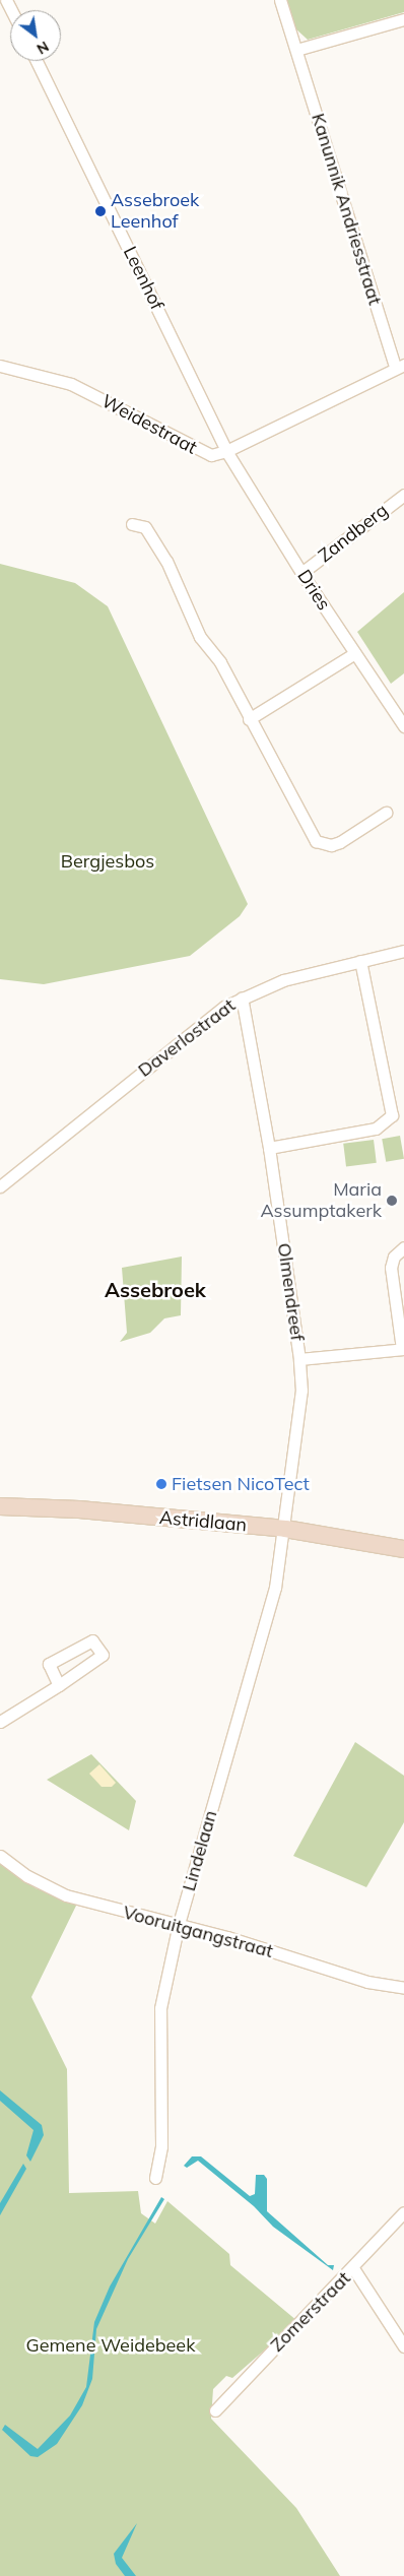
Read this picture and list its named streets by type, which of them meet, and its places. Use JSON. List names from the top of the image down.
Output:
{
  "streets": {
    "main road": ["Astridlaan"],
    "street": [
      "Kanunnik Andriesstraat",
      "Leenhof",
      "Weidestraat",
      "Zandberg",
      "Dries",
      "Daverlostraat",
      "Olmendreef",
      "Lindelaan",
      "Vooruitgangstraat",
      "Zomerstraat"
    ]
  },
  "crossings": [
    ["Kanunnik Andriesstraat", "Weidestraat"],
    ["Leenhof", "Weidestraat"],
    ["Leenhof", "Dries"],
    ["Weidestraat", "Dries"],
    ["Zandberg", "Dries"],
    ["Daverlostraat", "Olmendreef"],
    ["Olmendreef", "Astridlaan"],
    ["Olmendreef", "Lindelaan"],
    ["Astridlaan", "Lindelaan"],
    ["Lindelaan", "Vooruitgangstraat"]
  ],
  "districts": ["Assebroek"],
  "parks": ["Bergjesbos", "Gemene Weidebeek"],
  "places": ["Assebroek Leenhof", "Maria Assumptakerk", "Fietsen NicoTect"],
  "north": "bottom right"
}
